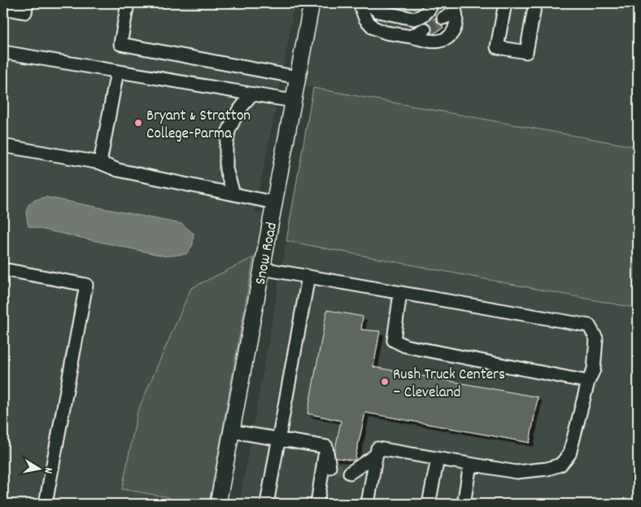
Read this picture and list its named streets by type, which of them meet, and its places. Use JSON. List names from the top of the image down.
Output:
{
  "streets": {
    "main road": ["Snow Road"]
  },
  "places": ["Bryant & Stratton College-Parma", "Rush Truck Centers – Cleveland"],
  "north": "right"
}
